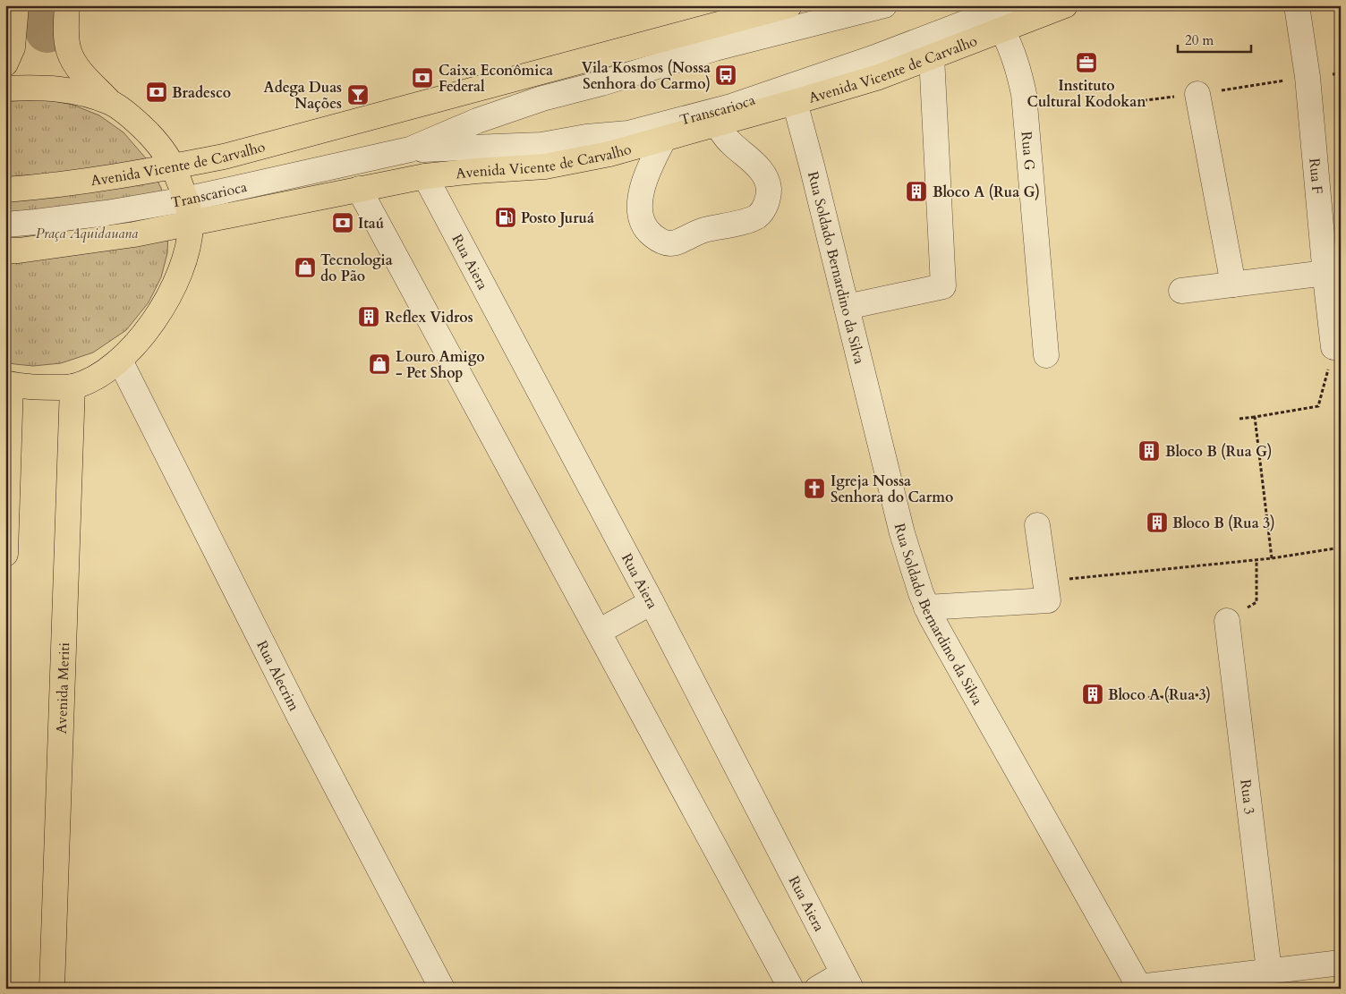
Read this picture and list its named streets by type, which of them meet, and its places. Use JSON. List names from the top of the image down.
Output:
{
  "streets": {
    "main road": ["Avenida Vicente de Carvalho", "Avenida Meriti"],
    "street": [
      "Transcarioca",
      "Rua G",
      "Rua F",
      "Rua Aiera",
      "Rua Soldado Bernardino da Silva",
      "Rua Alecrim",
      "Rua 3"
    ]
  },
  "crossings": [
    ["Avenida Vicente de Carvalho", "Rua G"],
    ["Avenida Vicente de Carvalho", "Rua Aiera"],
    ["Avenida Vicente de Carvalho", "Rua Soldado Bernardino da Silva"]
  ],
  "parks": ["Praça Aquidauana"],
  "places": {
    "office": ["Instituto Cultural Kodokan"],
    "bus stop": ["Vila Kosmos (Nossa Senhora do Carmo)"],
    "bank": ["Caixa Econômica Federal", "Bradesco", "Itaú"],
    "bar": ["Adega Duas Nações"],
    "building": [
      "Bloco A (Rua G)",
      "Reflex Vidros",
      "Bloco B (Rua G)",
      "Bloco B (Rua 3)",
      "Bloco A (Rua 3)"
    ],
    "fuel station": ["Posto Juruá"],
    "shop": ["Tecnologia do Pão", "Louro Amigo - Pet Shop"],
    "church": ["Igreja Nossa Senhora do Carmo"]
  },
  "scale_bar": "20 m"
}
